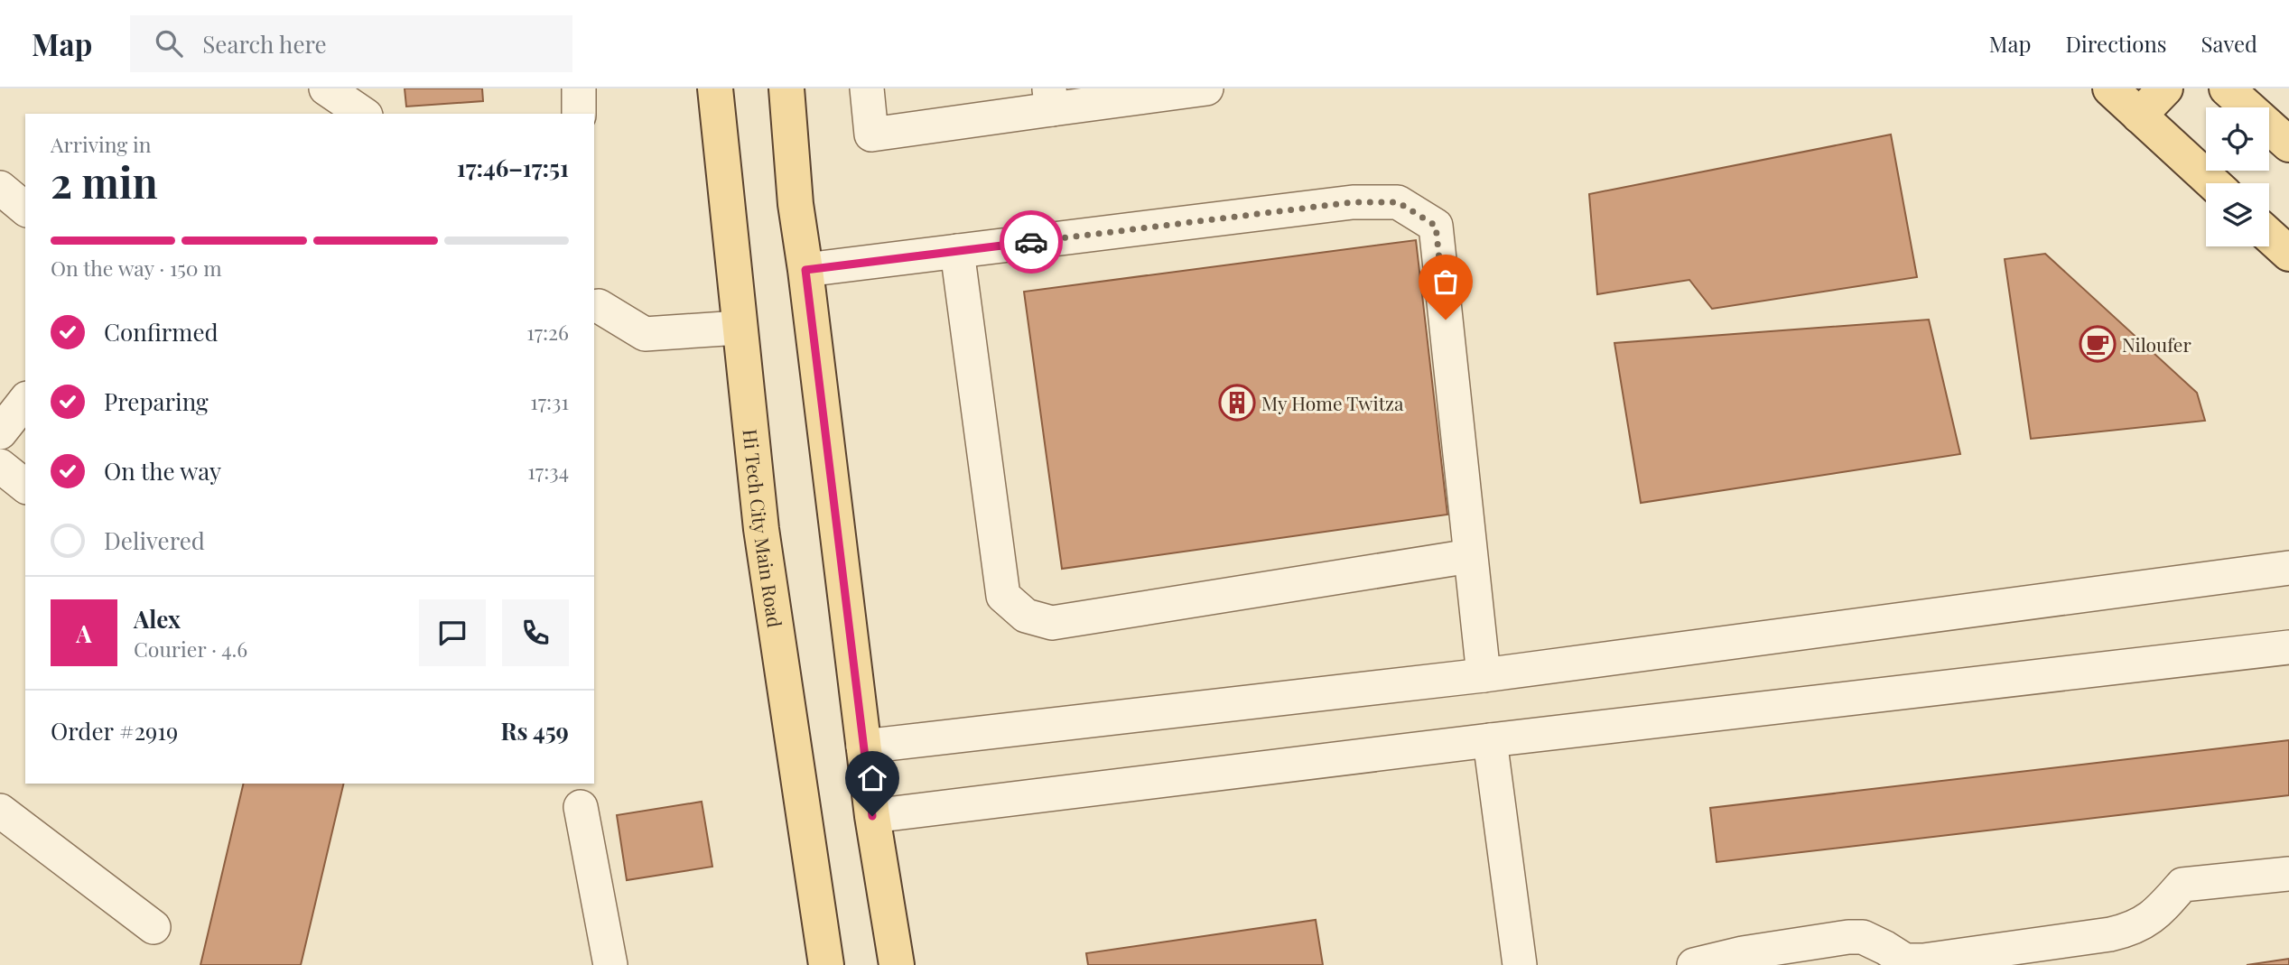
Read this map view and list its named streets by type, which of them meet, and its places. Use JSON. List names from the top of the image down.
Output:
{
  "streets": {
    "main road": ["Hi Tech City Main Road"]
  },
  "places": {
    "cafe": ["Niloufer"],
    "building": ["My Home Twitza"]
  },
  "page": {
    "header": "Map",
    "search": "Search here",
    "nav": ["Map", "Directions", "Saved"],
    "heading": ["2 min", "Arriving in", "17:46–17:51"],
    "panel": [
      "Alex",
      "Courier · 4.6",
      "Order #2919",
      "Rs 459"
    ],
    "bar": "On the way · 150 m",
    "list": [
      ["Confirmed", "17:26"],
      ["Preparing", "17:31"],
      ["On the way", "17:34"],
      "Delivered"
    ],
    "round": "A"
  }
}
